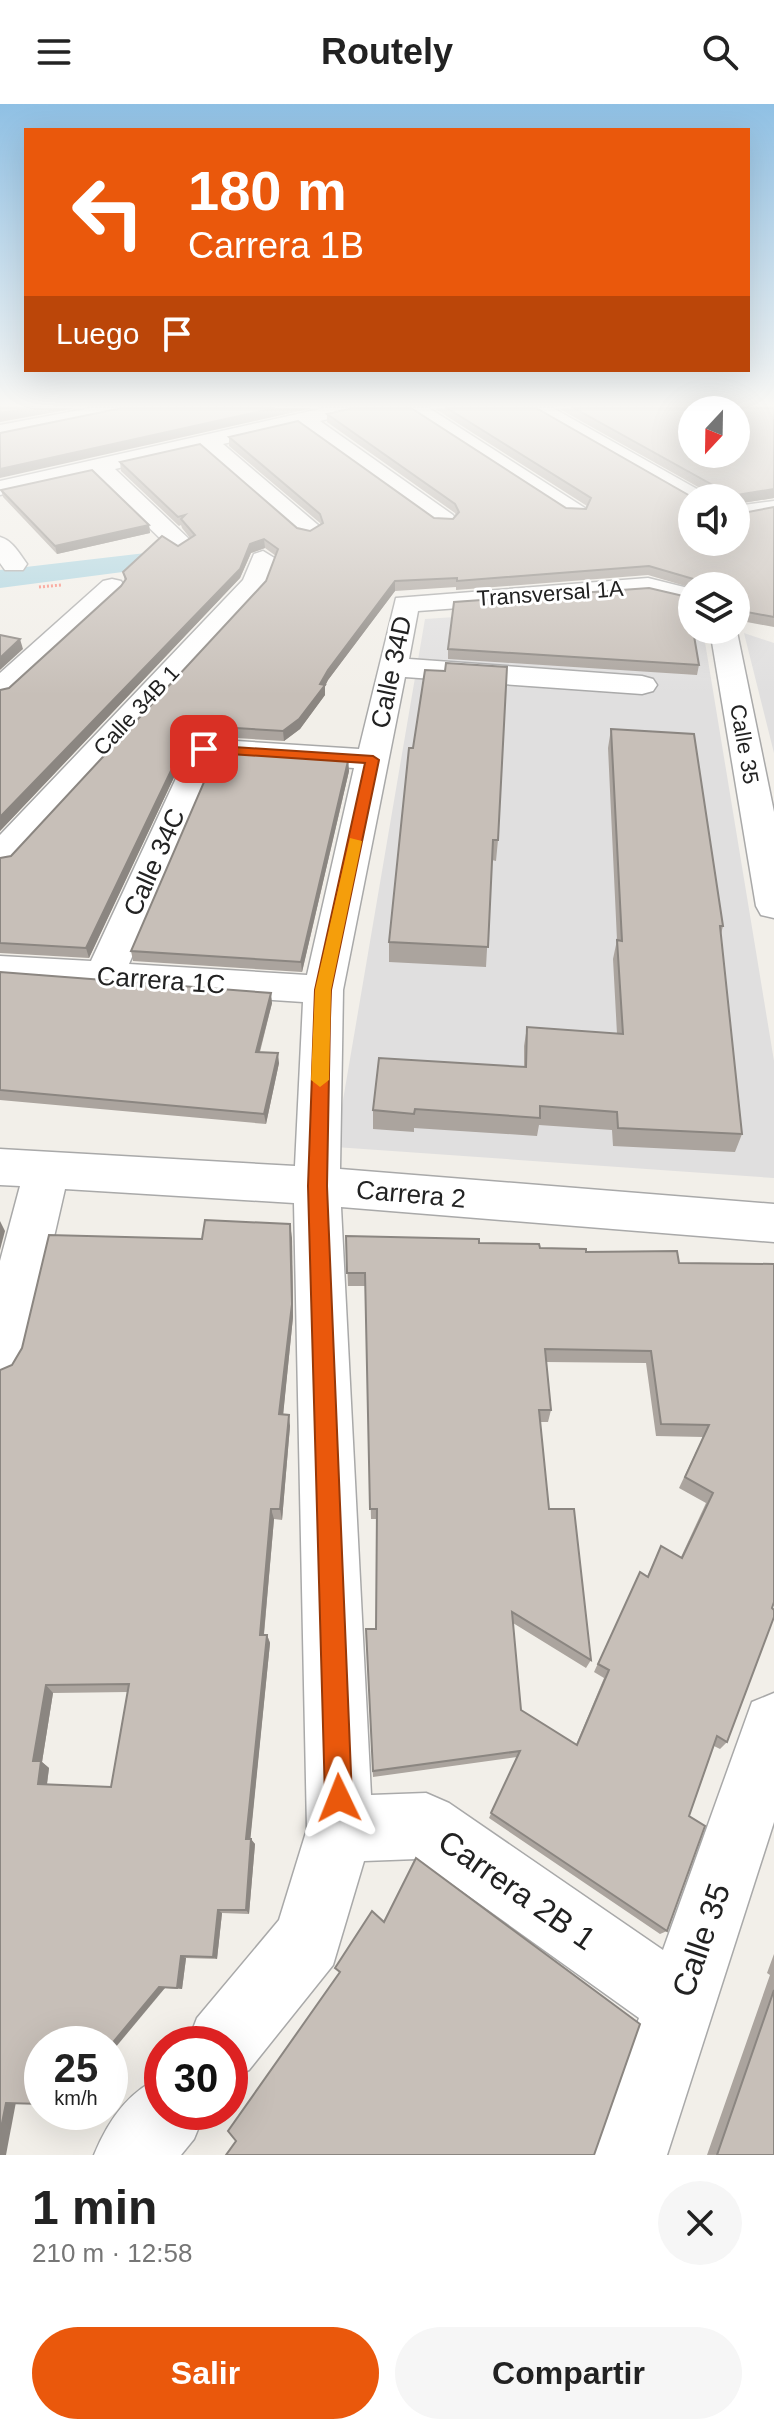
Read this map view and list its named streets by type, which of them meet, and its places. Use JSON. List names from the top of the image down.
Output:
{
  "streets": {
    "street": [
      "Transversal 1A",
      "Calle 34D",
      "Calle 34B 1",
      "Calle 35",
      "Calle 34C",
      "Carrera 1C",
      "Carrera 2",
      "Carrera 2B 1"
    ]
  },
  "crossings": [
    ["Transversal 1A", "Calle 34D"],
    ["Calle 34D", "Calle 34C"],
    ["Calle 34D", "Carrera 1C"],
    ["Calle 34D", "Carrera 2"],
    ["Calle 34D", "Carrera 2B 1"],
    ["Calle 35", "Carrera 2B 1"],
    ["Calle 34C", "Carrera 1C"]
  ],
  "north": "bottom",
  "page": {
    "header": "Routely",
    "turn": ["180 m", "Carrera 1B"],
    "then": "Luego",
    "speed": "25 km/h",
    "limit": "30",
    "heading": ["1 min", "210 m · 12:58"],
    "buttons": ["Salir", "Compartir"]
  }
}
